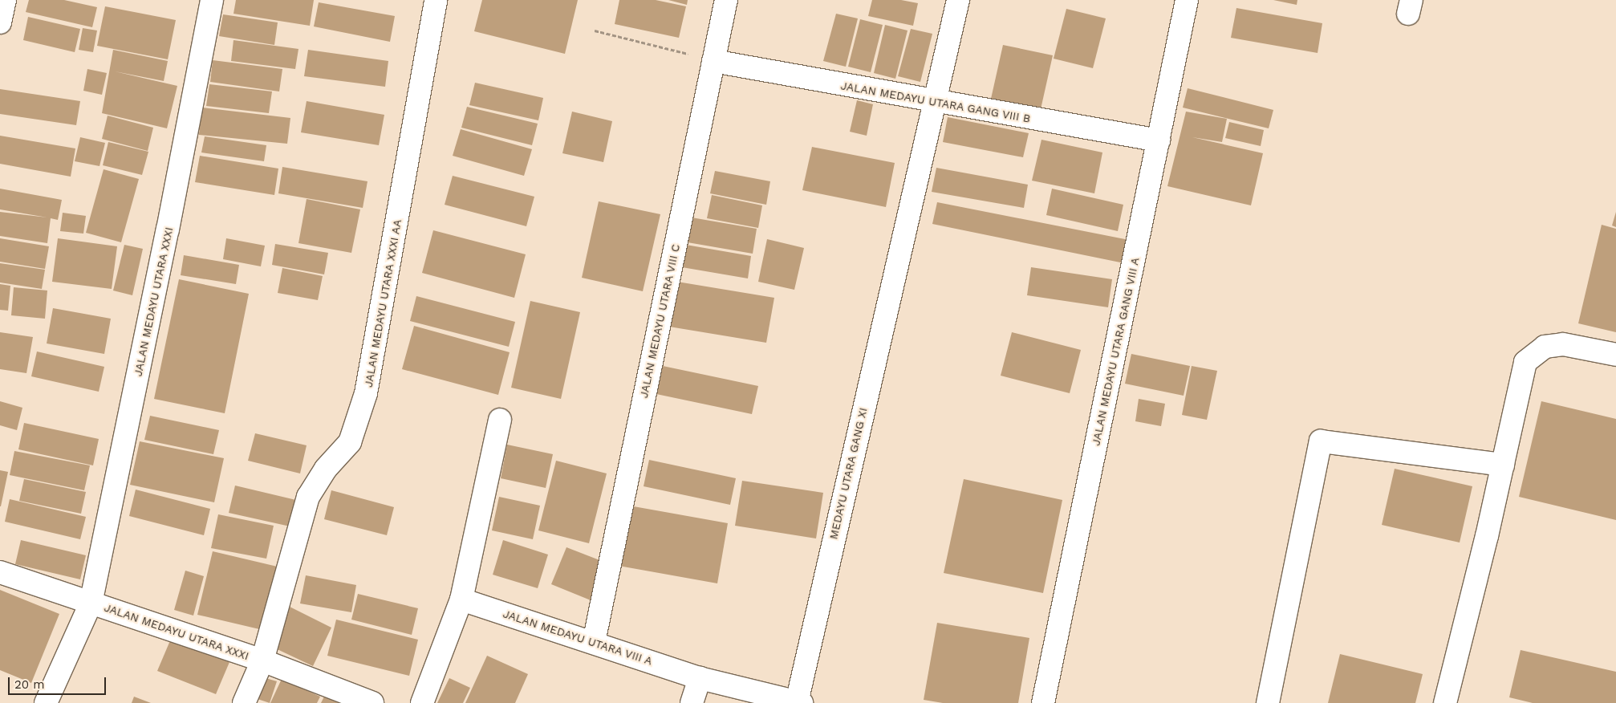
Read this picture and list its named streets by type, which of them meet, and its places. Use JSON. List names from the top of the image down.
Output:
{
  "streets": {
    "street": [
      "JALAN MEDAYU UTARA GANG VIII B",
      "JALAN MEDAYU UTARA XXXI",
      "JALAN MEDAYU UTARA XXXI AA",
      "JALAN MEDAYU UTARA VIII C",
      "JALAN MEDAYU UTARA GANG VIII A",
      "MEDAYU UTARA GANG XI",
      "JALAN MEDAYU UTARA VIII A"
    ]
  },
  "crossings": [
    ["JALAN MEDAYU UTARA GANG VIII B", "JALAN MEDAYU UTARA VIII C"],
    ["JALAN MEDAYU UTARA GANG VIII B", "JALAN MEDAYU UTARA GANG VIII A"],
    ["JALAN MEDAYU UTARA GANG VIII B", "MEDAYU UTARA GANG XI"],
    ["JALAN MEDAYU UTARA XXXI", "JALAN MEDAYU UTARA XXXI AA"],
    ["JALAN MEDAYU UTARA VIII C", "JALAN MEDAYU UTARA VIII A"],
    ["MEDAYU UTARA GANG XI", "JALAN MEDAYU UTARA VIII A"]
  ],
  "scale_bar": "20 m"
}
